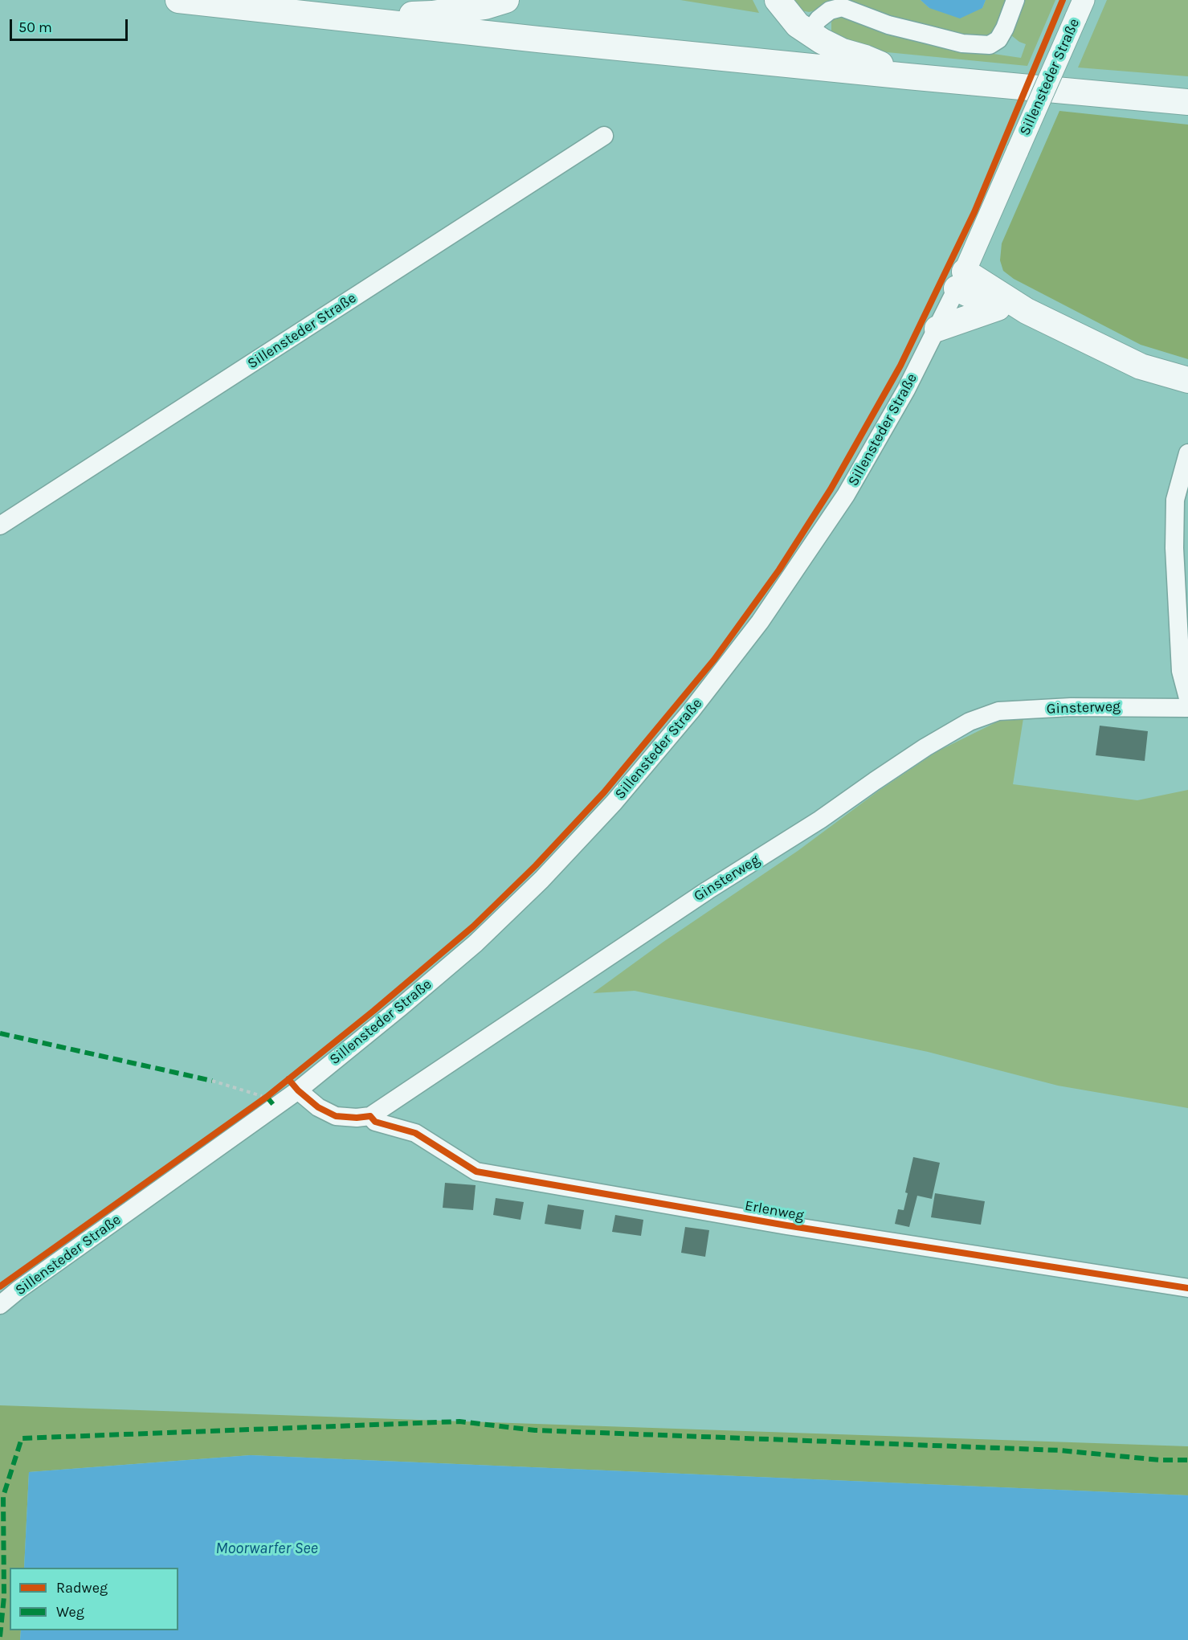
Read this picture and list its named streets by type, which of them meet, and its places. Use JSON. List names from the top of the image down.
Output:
{
  "streets": {
    "main road": ["Sillensteder Straße"],
    "street": ["Ginsterweg", "Erlenweg"]
  },
  "crossings": [
    ["Ginsterweg", "Erlenweg"]
  ],
  "water": ["Moorwarfer See"],
  "legend": ["Radweg", "Weg"],
  "scale_bar": "50 m"
}
